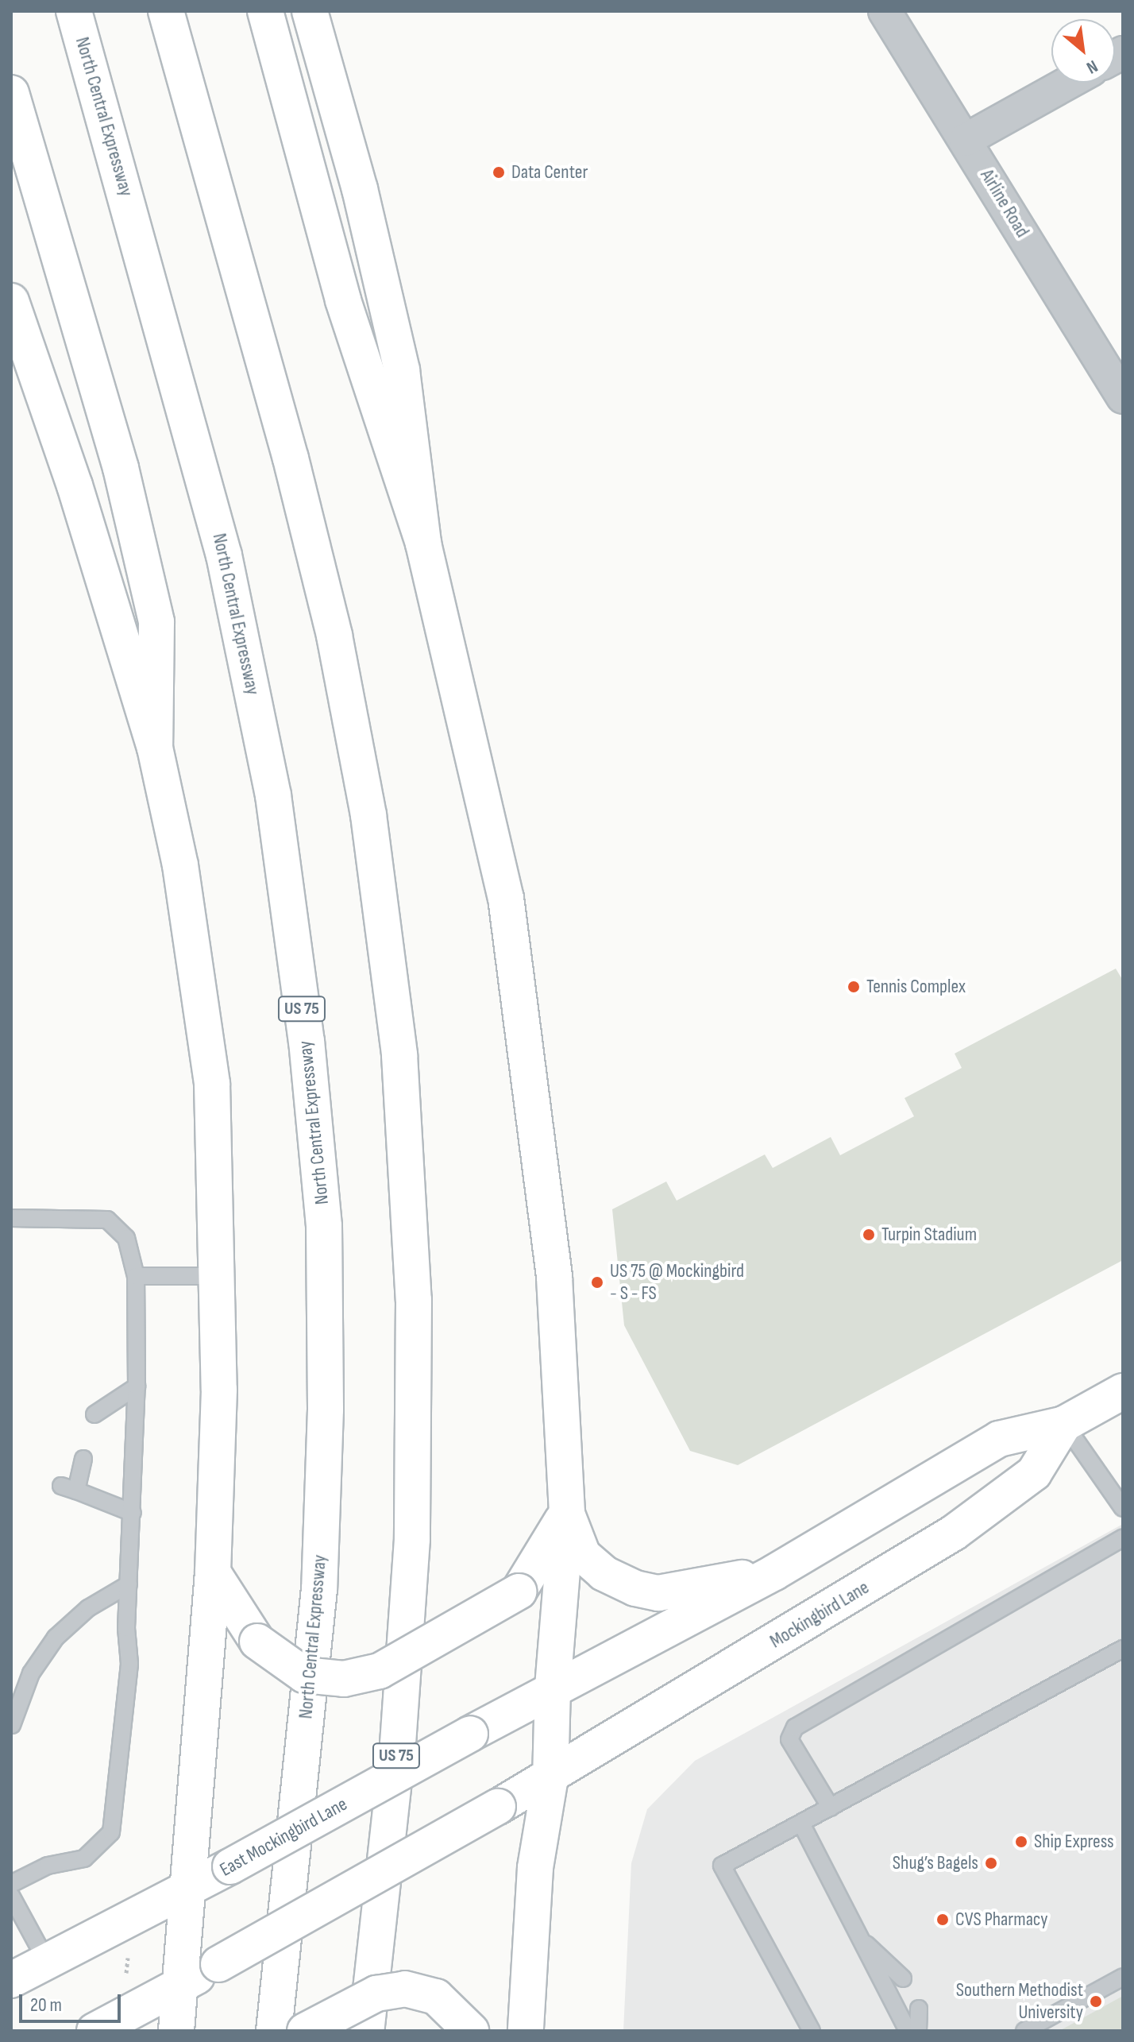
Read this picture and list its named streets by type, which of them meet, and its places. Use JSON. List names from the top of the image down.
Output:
{
  "streets": {
    "main road": [
      "North Central Expressway",
      "US 75",
      "Mockingbird Lane",
      "East Mockingbird Lane"
    ],
    "street": ["Airline Road"]
  },
  "crossings": [
    ["Mockingbird Lane", "East Mockingbird Lane"]
  ],
  "places": [
    "Data Center",
    "Tennis Complex",
    "Turpin Stadium",
    "US 75 @ Mockingbird - S - FS",
    "Ship Express",
    "Shug’s Bagels",
    "CVS Pharmacy",
    "Southern Methodist University"
  ],
  "scale_bar": "20 m",
  "north": "bottom right"
}
